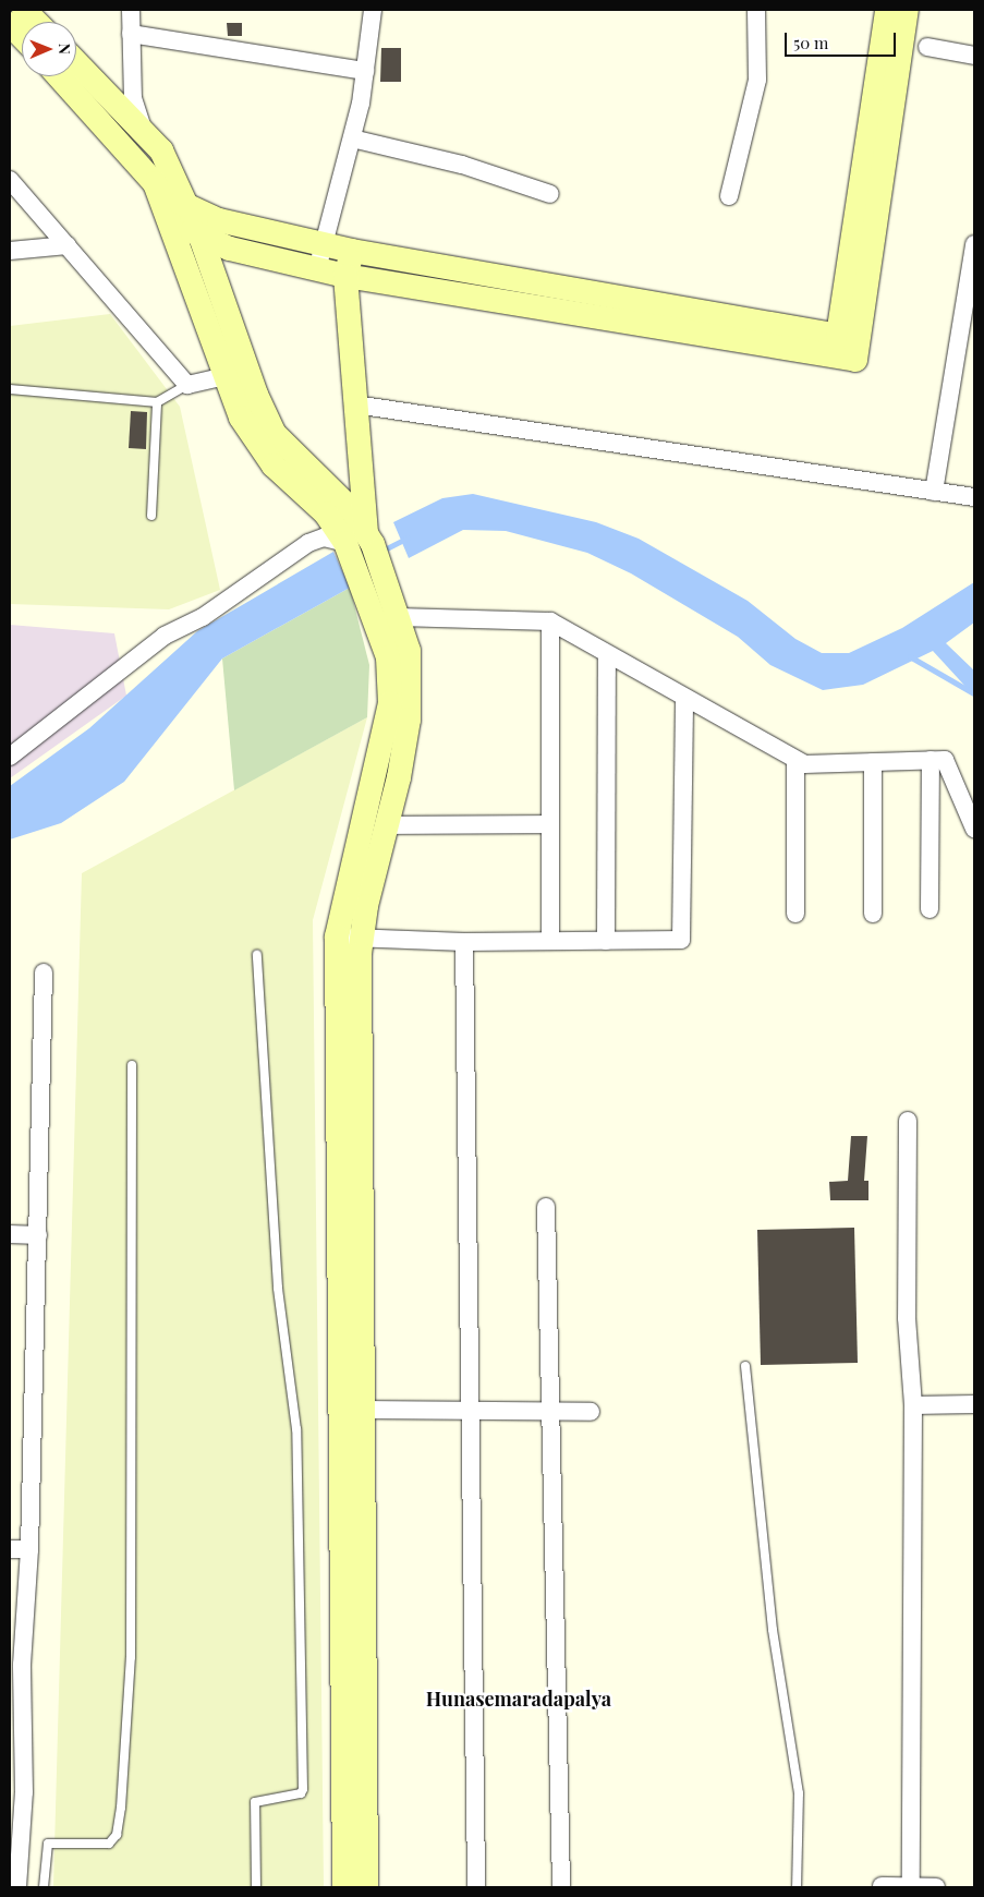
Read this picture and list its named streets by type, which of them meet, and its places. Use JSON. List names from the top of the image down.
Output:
{
  "districts": ["Hunasemaradapalya"],
  "scale_bar": "50 m",
  "north": "right"
}
